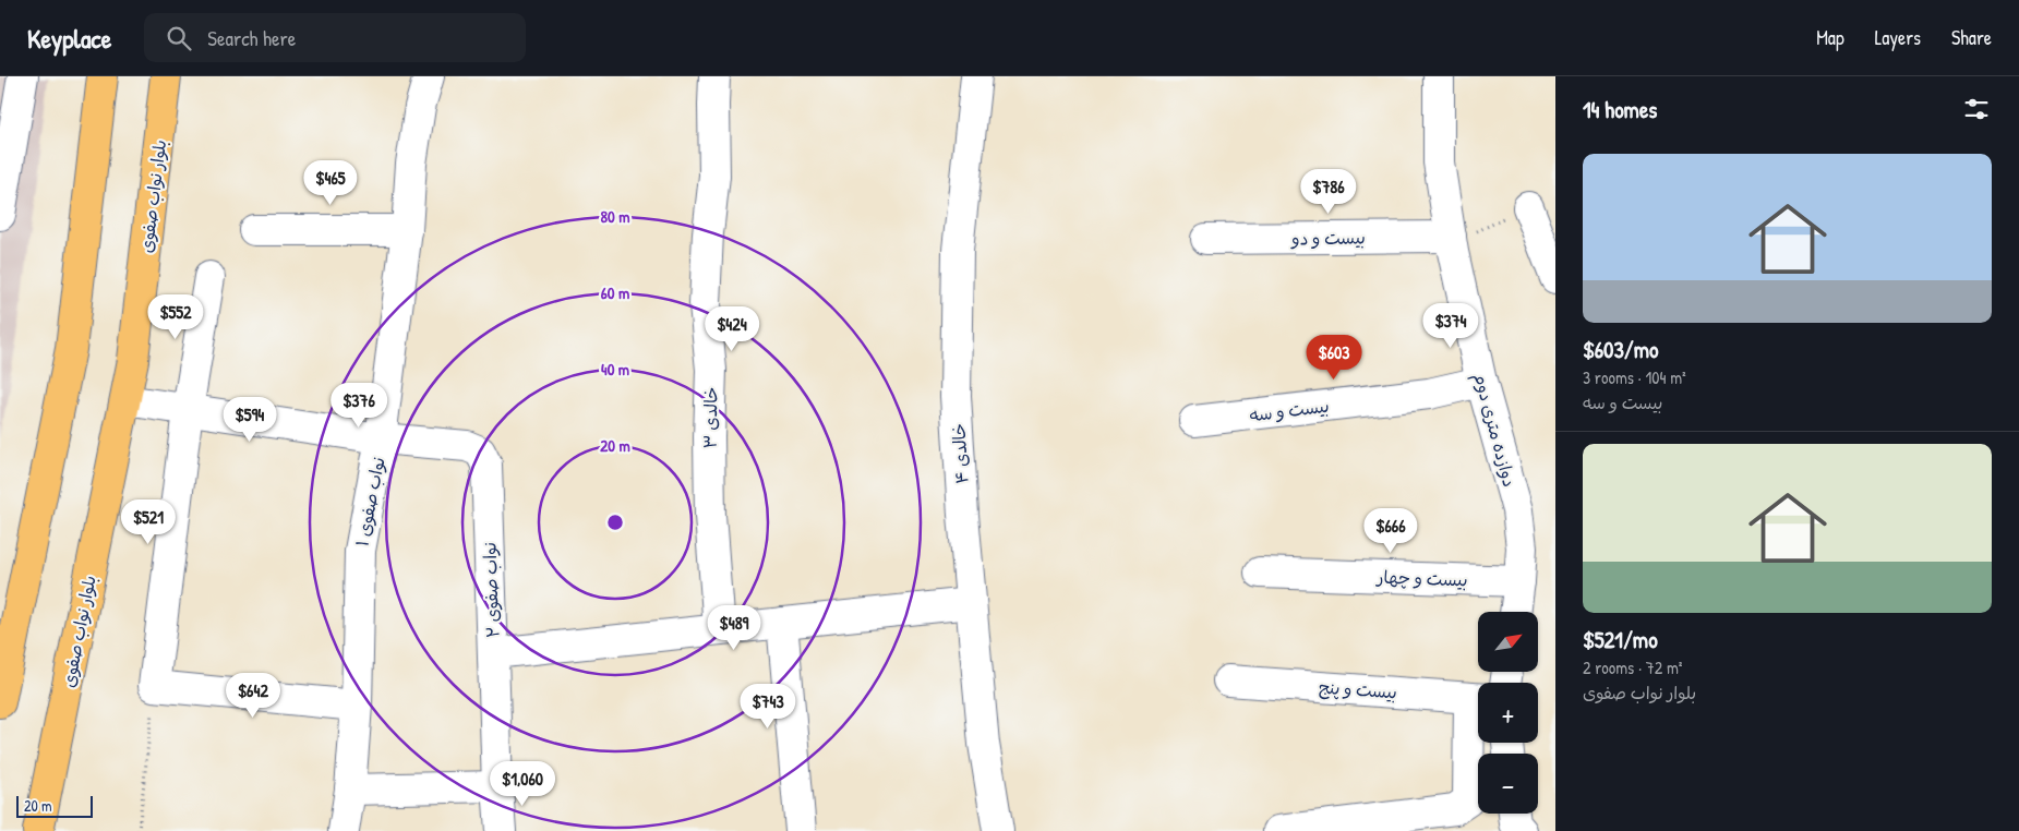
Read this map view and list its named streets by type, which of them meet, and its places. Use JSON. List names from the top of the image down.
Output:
{
  "streets": {
    "main road": ["بلوار نواب صفوی"],
    "street": [
      "بیست و دو",
      "بیست و سه",
      "خالدی ۳",
      "دوازده متری دوم",
      "خالدی ۴",
      "نواب صفوی ۱",
      "بیست و چهار",
      "نواب صفوی ۲",
      "بیست و پنج"
    ]
  },
  "crossings": [
    ["بیست و دو", "دوازده متری دوم"],
    ["بیست و سه", "دوازده متری دوم"],
    ["دوازده متری دوم", "بیست و چهار"],
    ["نواب صفوی ۱", "نواب صفوی ۲"]
  ],
  "scale_bar": "20 m",
  "north": "top right",
  "page": {
    "header": "Keyplace",
    "search": "Search here",
    "nav": ["Map", "Layers", "Share"],
    "heading": "14 homes",
    "list": [
      {
        "name": "$603/mo",
        "note": "3 rooms · 104 m² · بیست و سه"
      },
      {
        "name": "$521/mo",
        "note": "2 rooms · 72 m² · بلوار نواب صفوی"
      }
    ],
    "price": [
      "$465",
      "$786",
      "$552",
      "$374",
      "$424",
      "$603",
      "$376",
      "$594",
      "$521",
      "$666",
      "$489",
      "$642",
      "$743",
      "$1,060"
    ],
    "map_buttons": ["+", "−"],
    "scale": "20 m"
  },
  "rings": [
    "80 m",
    "60 m",
    "40 m",
    "20 m"
  ]
}
